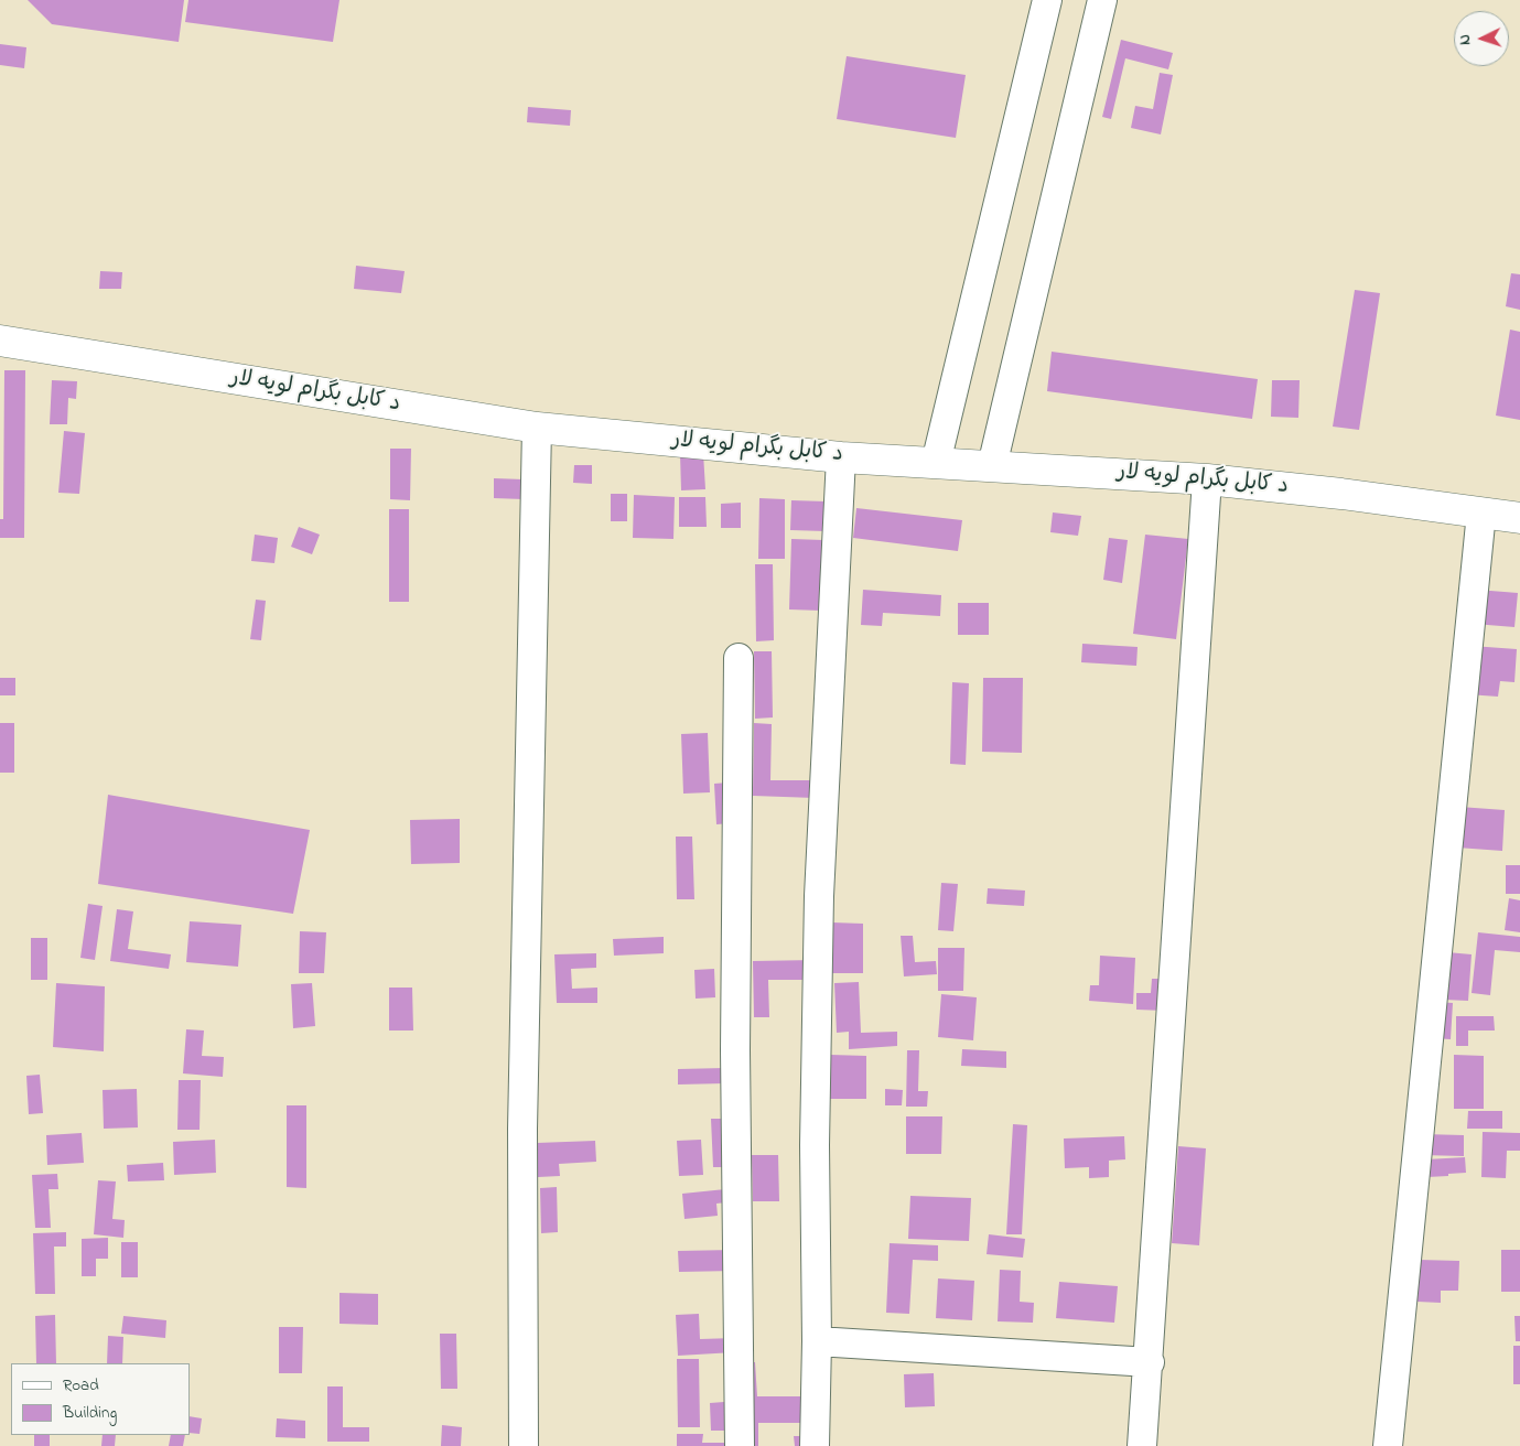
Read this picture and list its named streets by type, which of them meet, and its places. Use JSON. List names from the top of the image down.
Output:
{
  "streets": {
    "highway": ["د کابل بگرام لویه لار"]
  },
  "legend": ["Road", "Building"],
  "north": "left"
}
